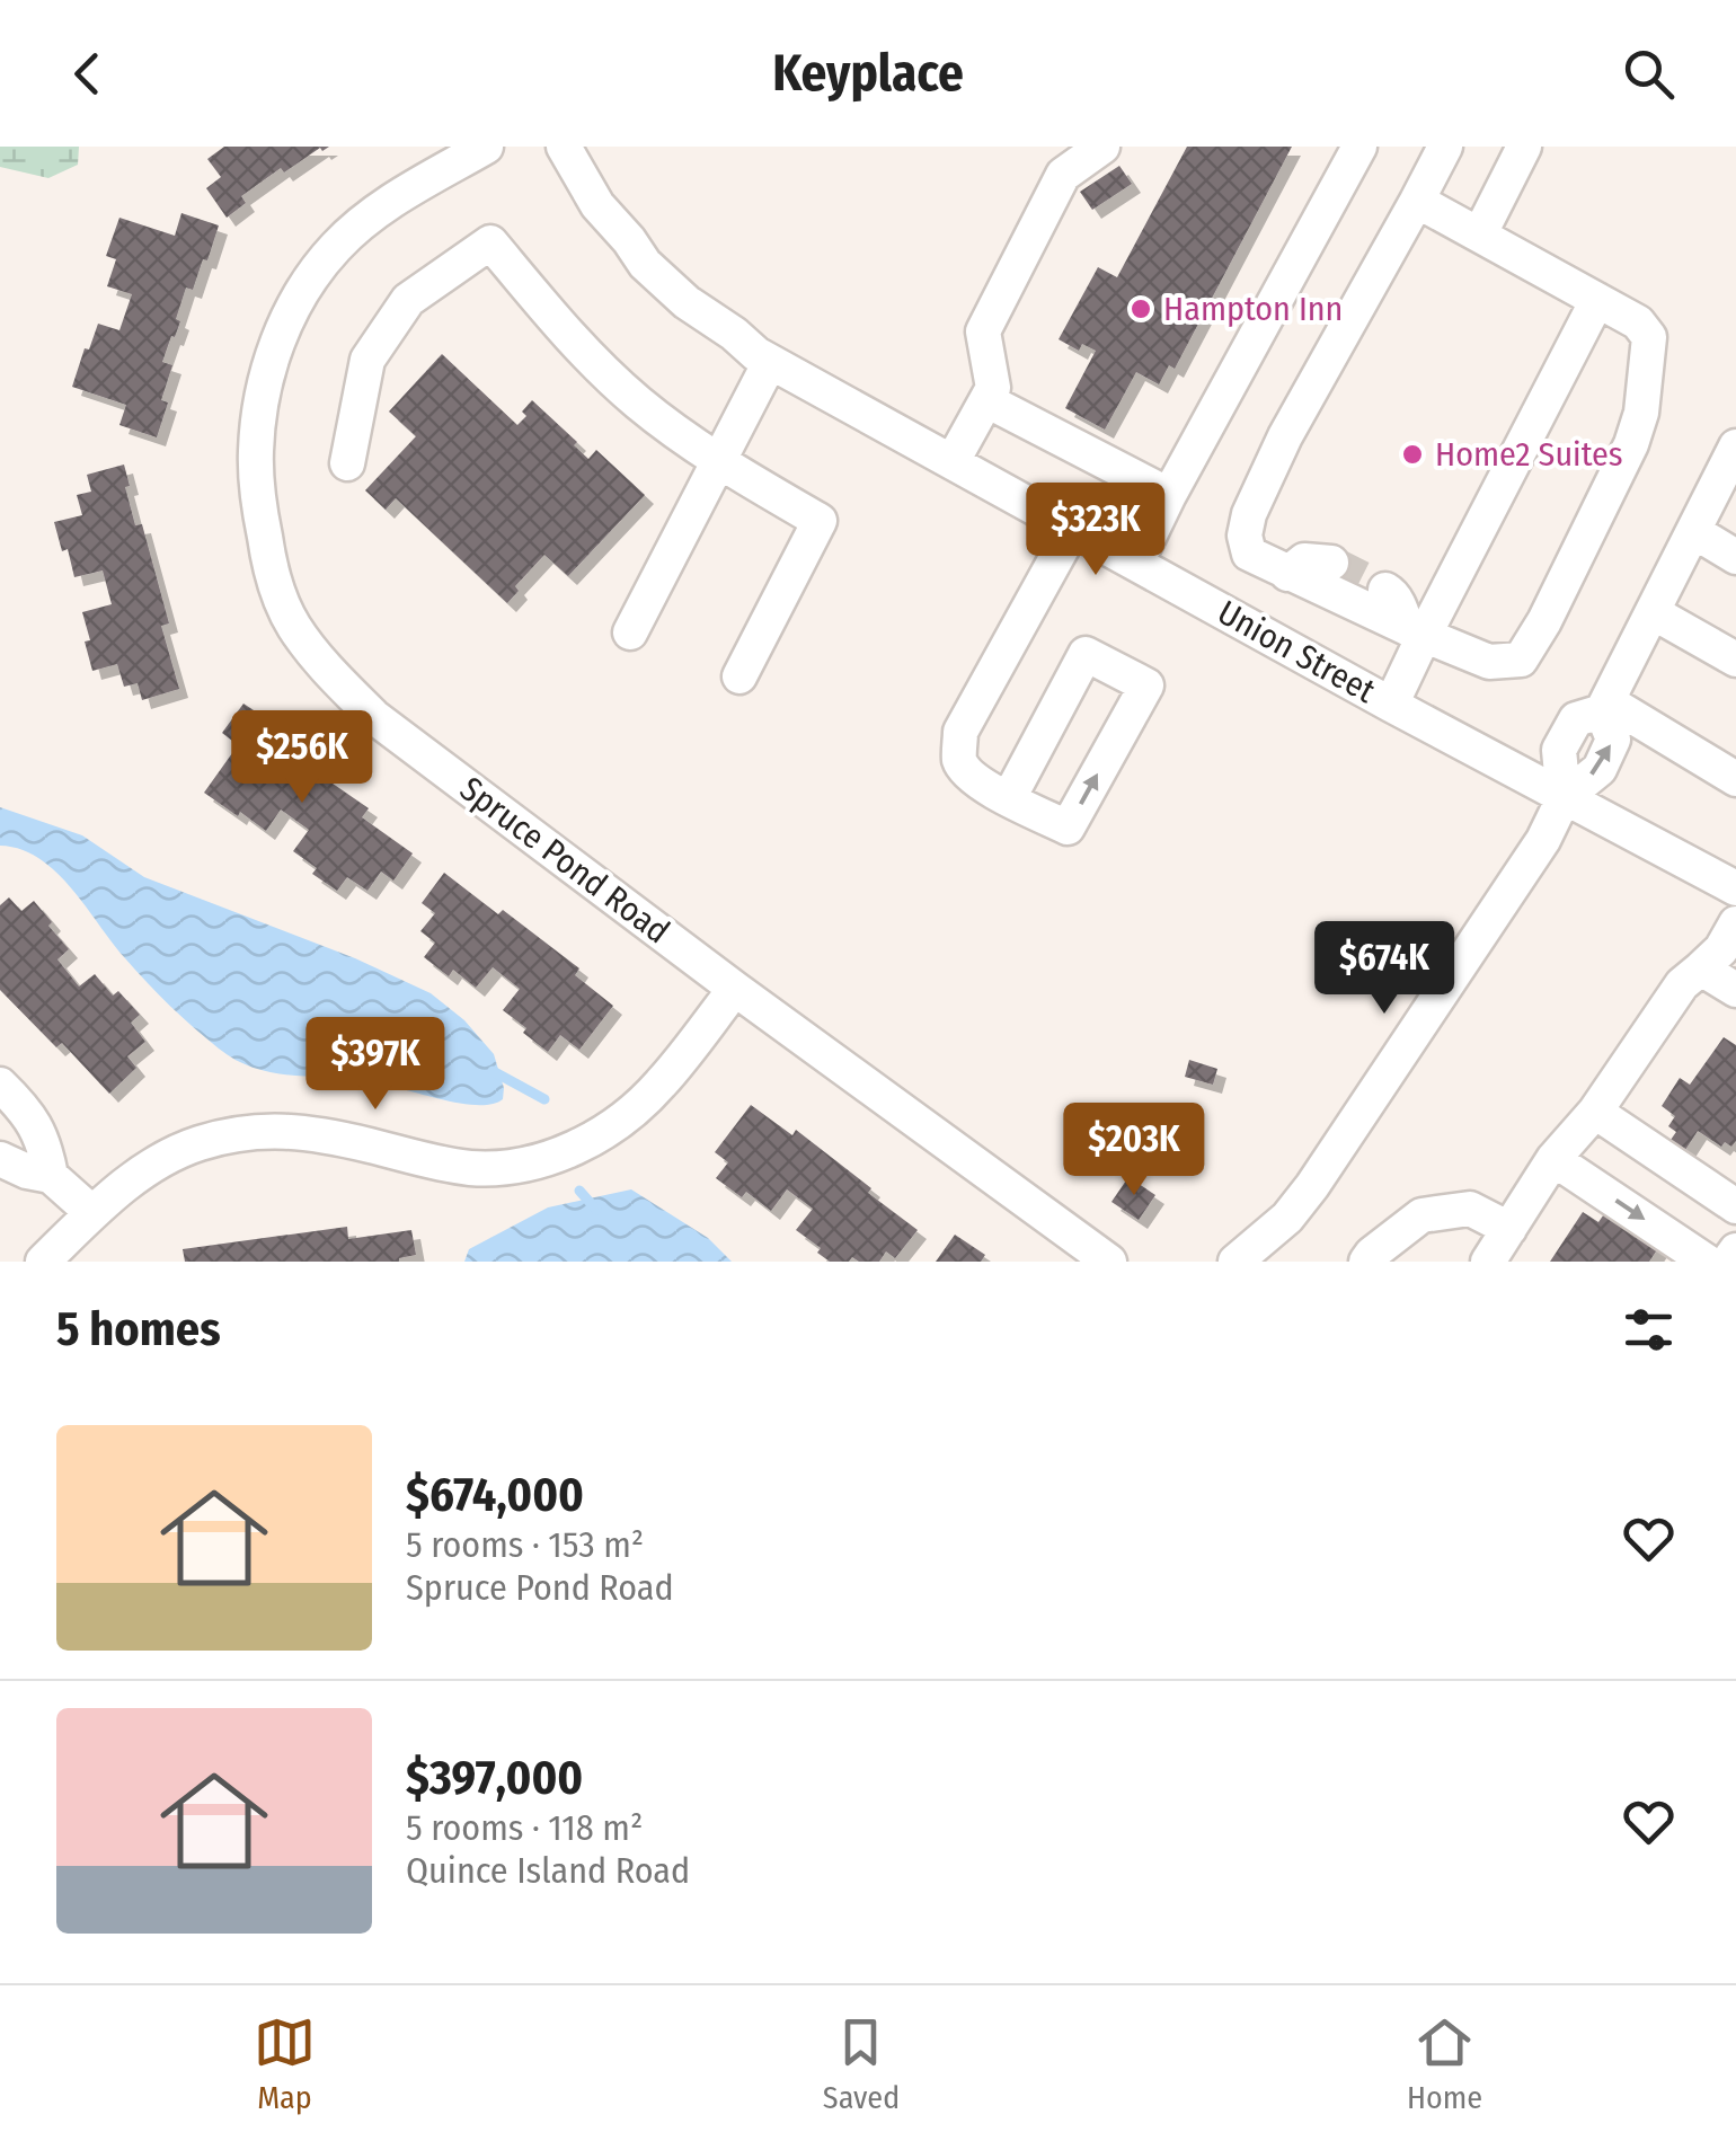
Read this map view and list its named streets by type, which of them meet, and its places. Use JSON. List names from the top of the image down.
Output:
{
  "streets": {
    "street": ["Union Street", "Spruce Pond Road"]
  },
  "places": ["Hampton Inn", "Home2 Suites"],
  "page": {
    "header": "Keyplace",
    "price": [
      "$323K",
      "$256K",
      "$674K",
      "$397K",
      "$203K"
    ],
    "heading": "5 homes",
    "list": [
      {
        "name": "$674,000",
        "note": "5 rooms · 153 m² · Spruce Pond Road"
      },
      {
        "name": "$397,000",
        "note": "5 rooms · 118 m² · Quince Island Road"
      }
    ],
    "tabs": ["Map", "Saved", "Home"]
  }
}
